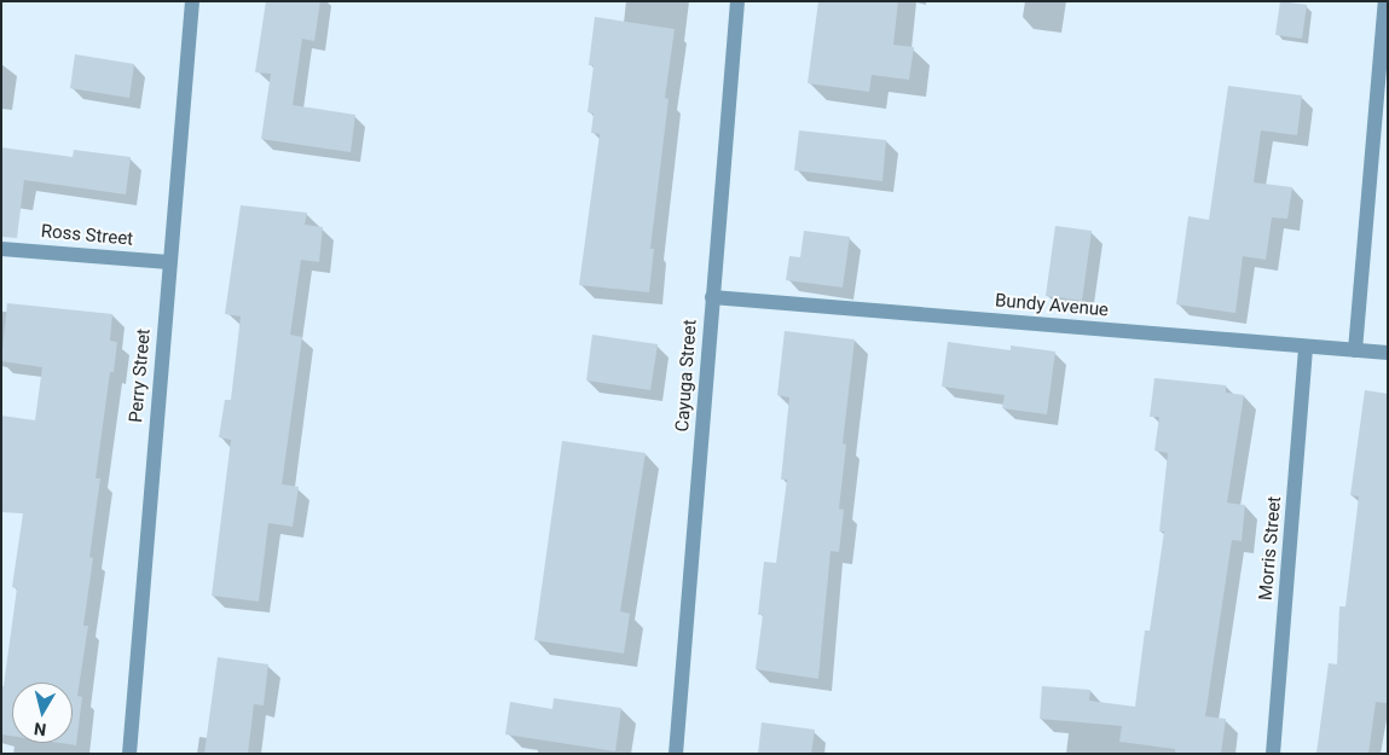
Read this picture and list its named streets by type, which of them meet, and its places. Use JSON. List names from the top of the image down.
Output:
{
  "streets": {
    "street": [
      "Ross Street",
      "Bundy Avenue",
      "Perry Street",
      "Cayuga Street",
      "Morris Street"
    ]
  },
  "crossings": [
    ["Ross Street", "Perry Street"],
    ["Bundy Avenue", "Cayuga Street"],
    ["Bundy Avenue", "Morris Street"]
  ],
  "north": "bottom"
}
